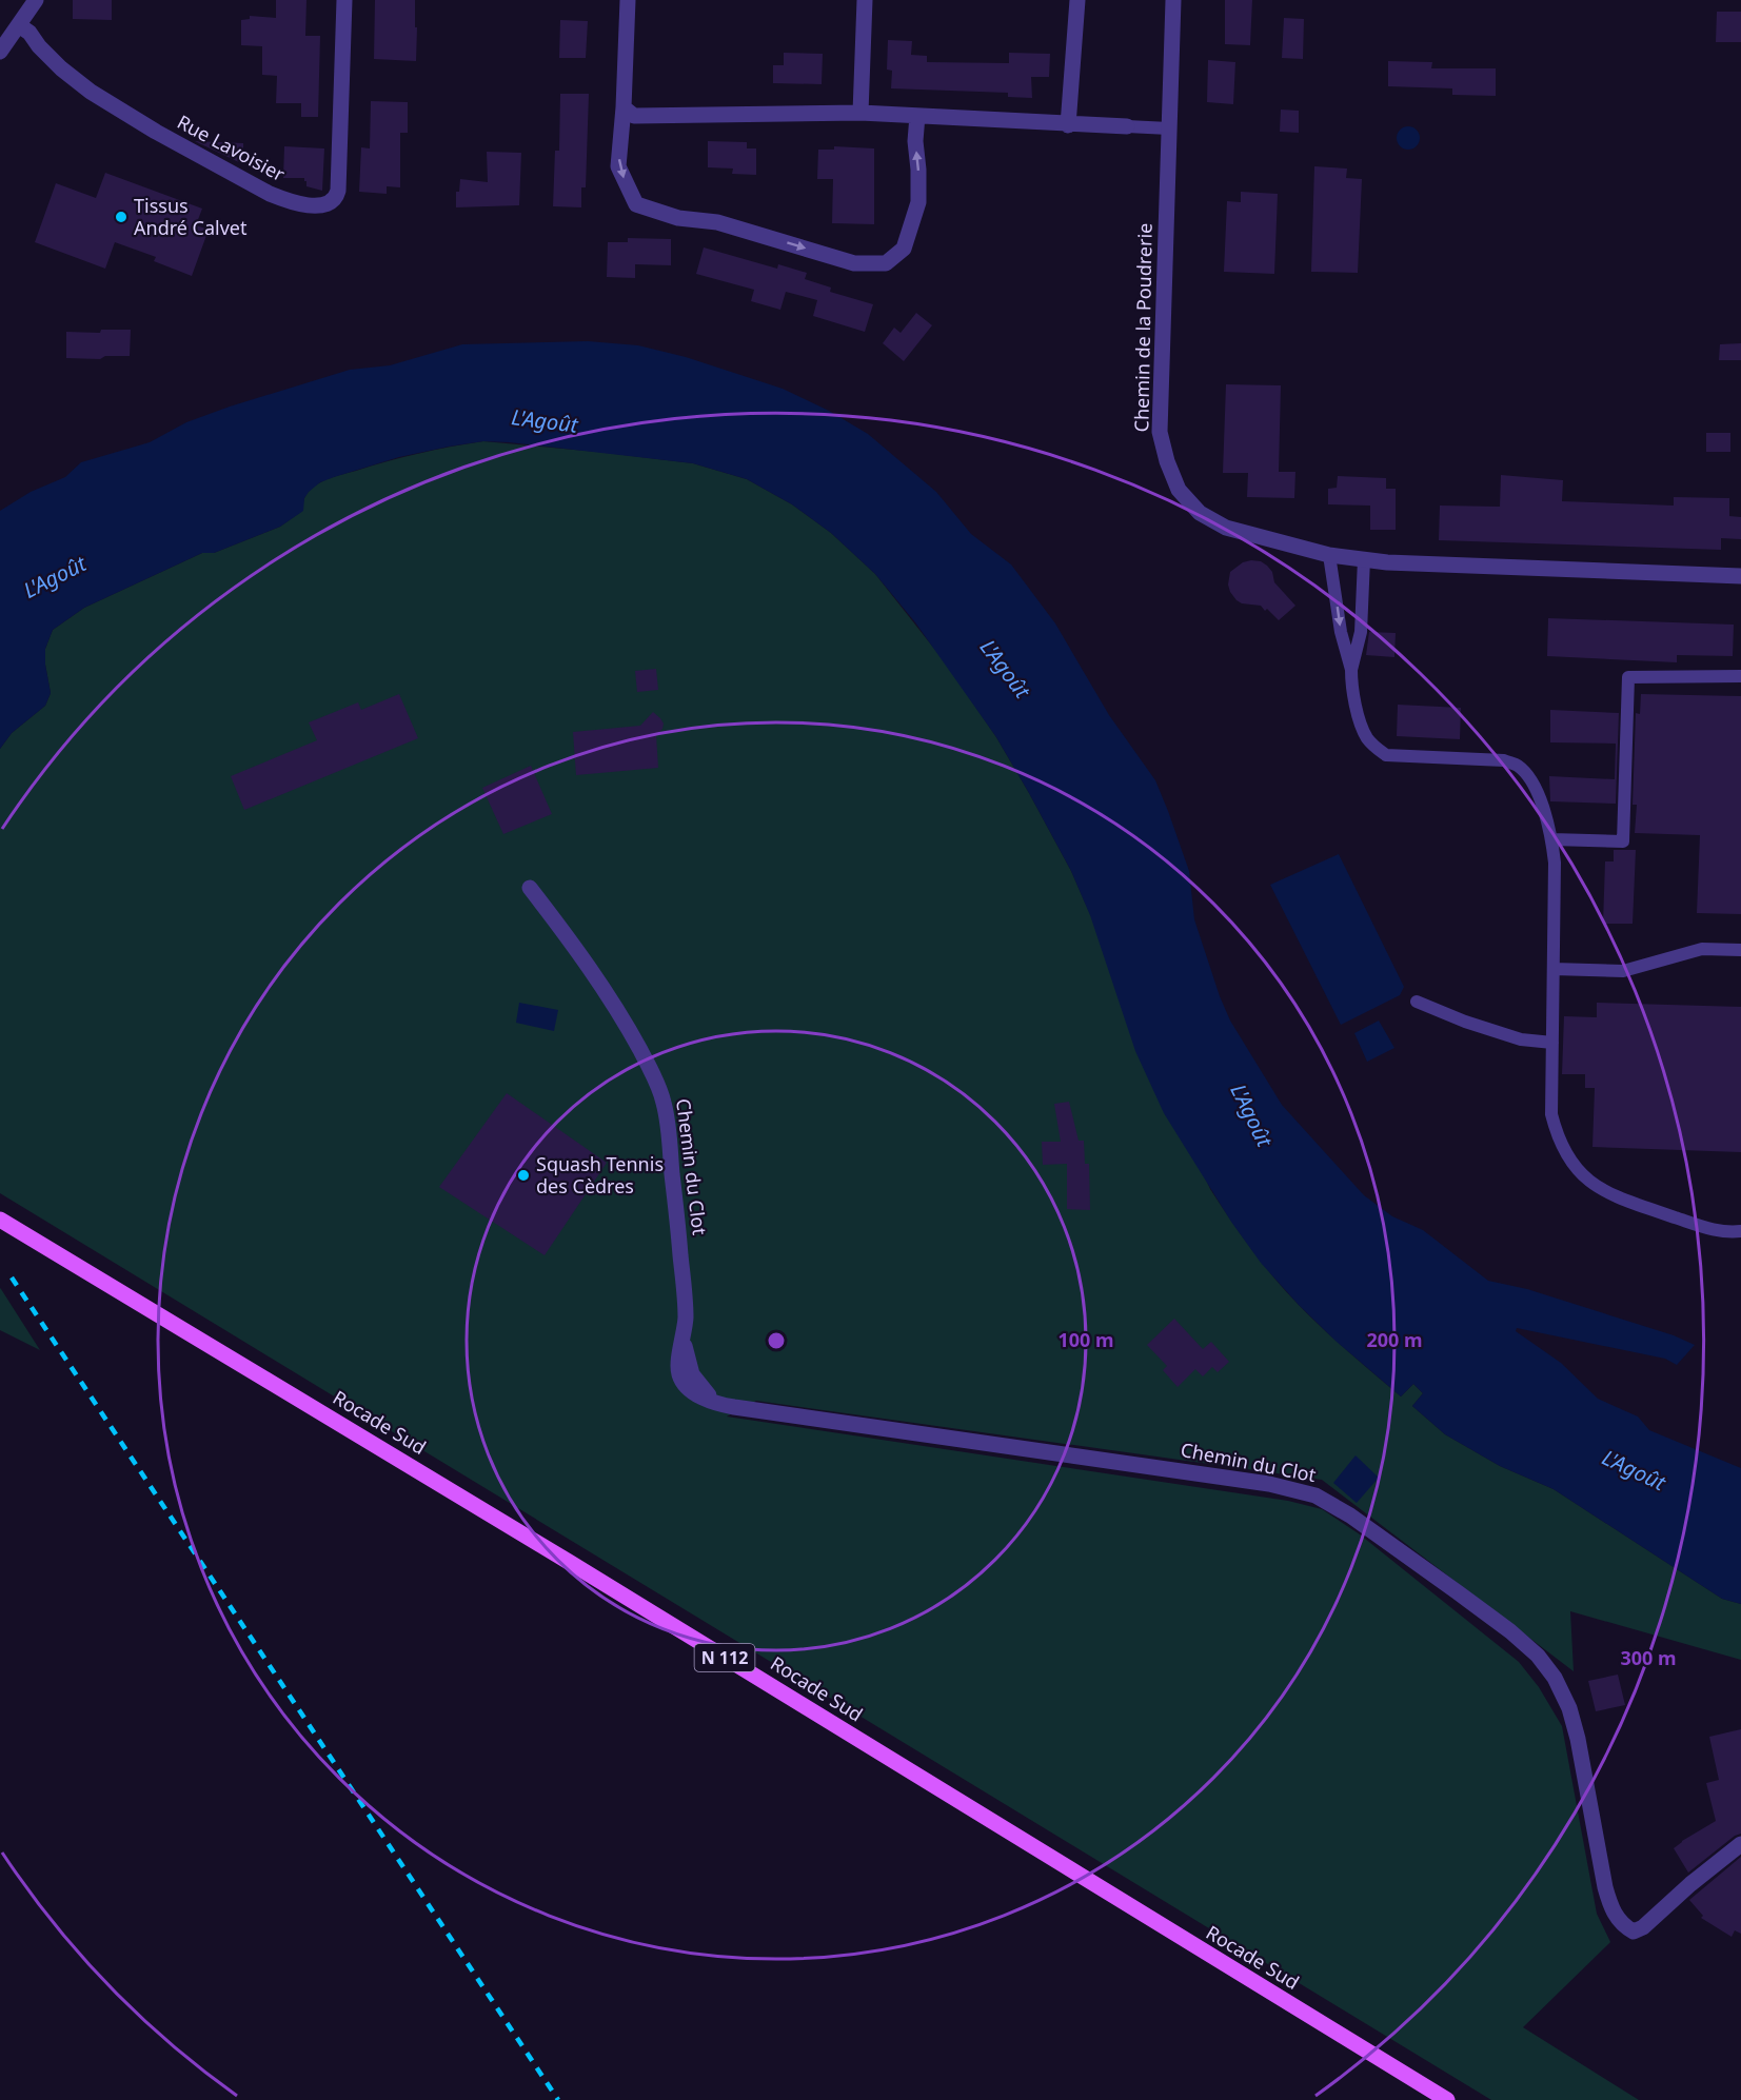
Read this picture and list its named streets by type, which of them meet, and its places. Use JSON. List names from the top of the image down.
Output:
{
  "streets": {
    "main road": ["Rocade Sud", "N 112"],
    "street": ["Rue Lavoisier", "Chemin de la Poudrerie", "Chemin du Clot"]
  },
  "water": ["L'Agoût"],
  "places": ["Tissus André Calvet", "Squash Tennis des Cèdres"],
  "rings": ["100 m", "200 m", "300 m"]
}
